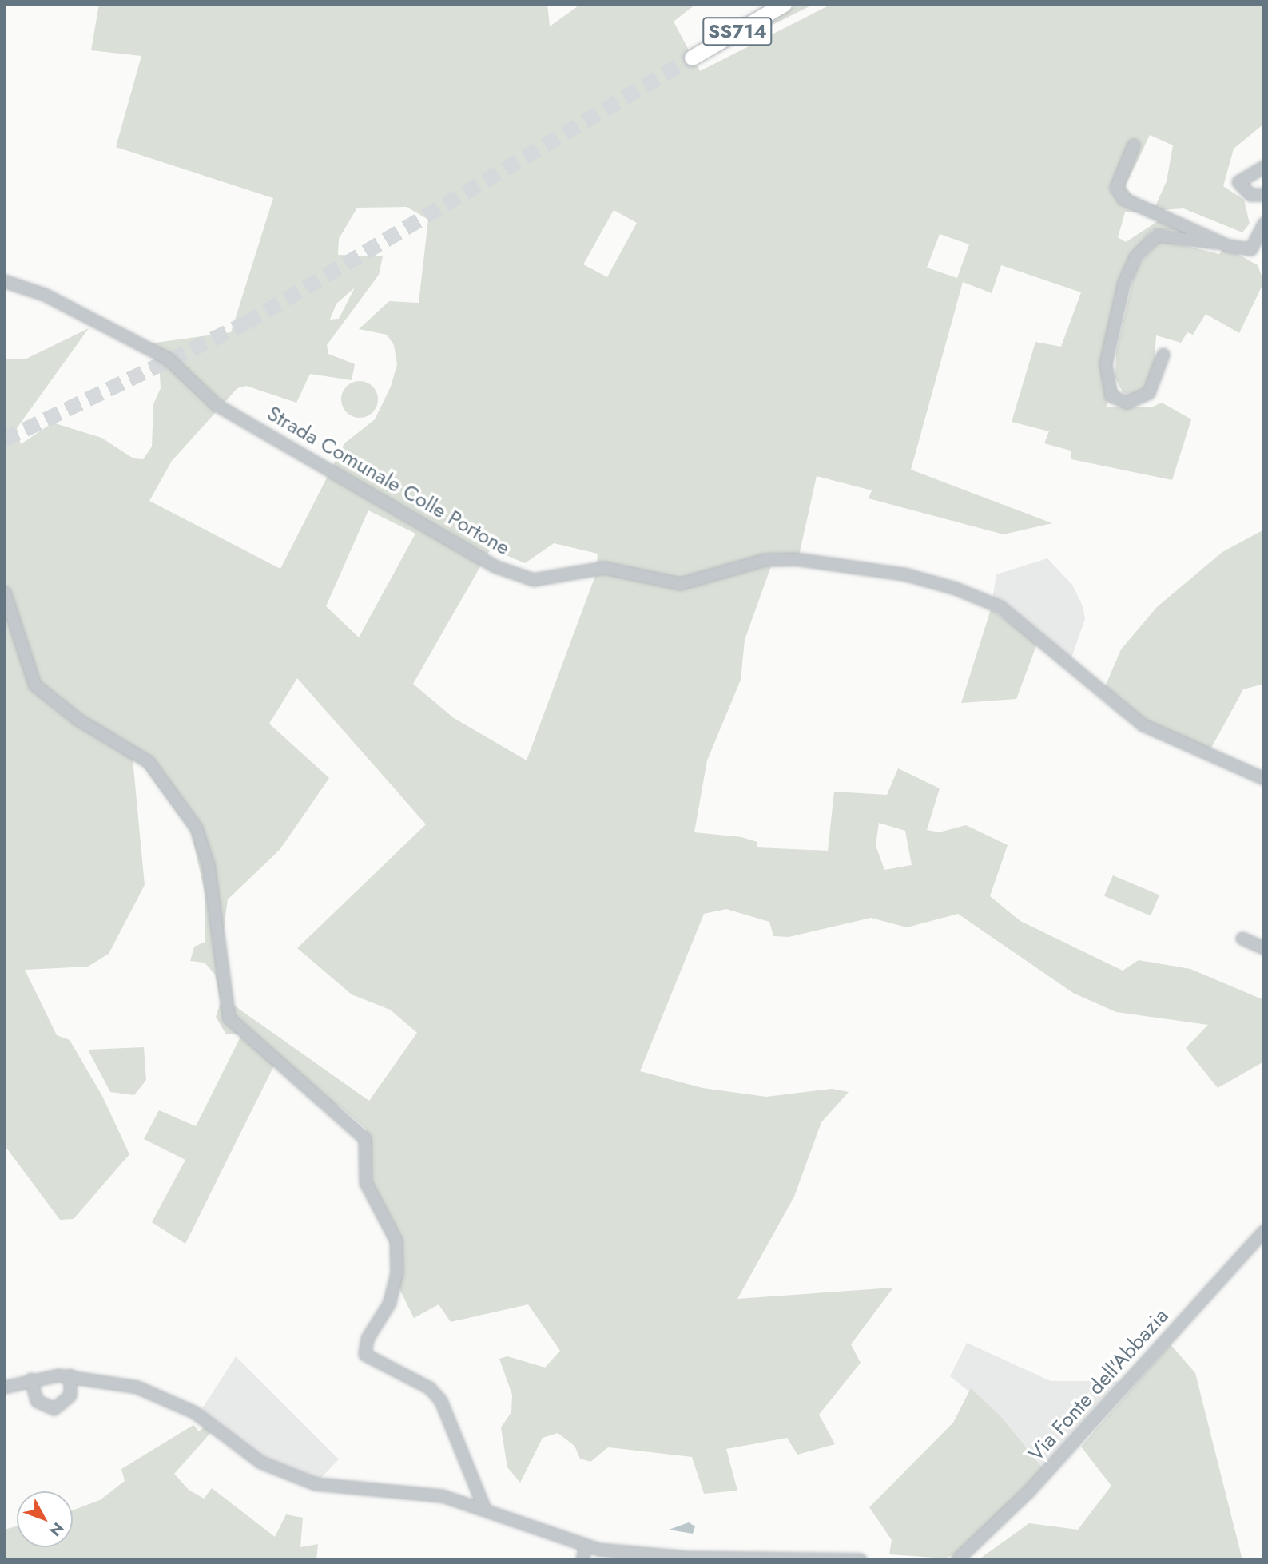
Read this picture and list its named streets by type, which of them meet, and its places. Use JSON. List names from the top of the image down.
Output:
{
  "streets": {
    "highway": ["SS714"],
    "street": ["Strada Comunale Colle Portone", "Via Fonte dell'Abbazia"]
  },
  "north": "bottom right"
}
